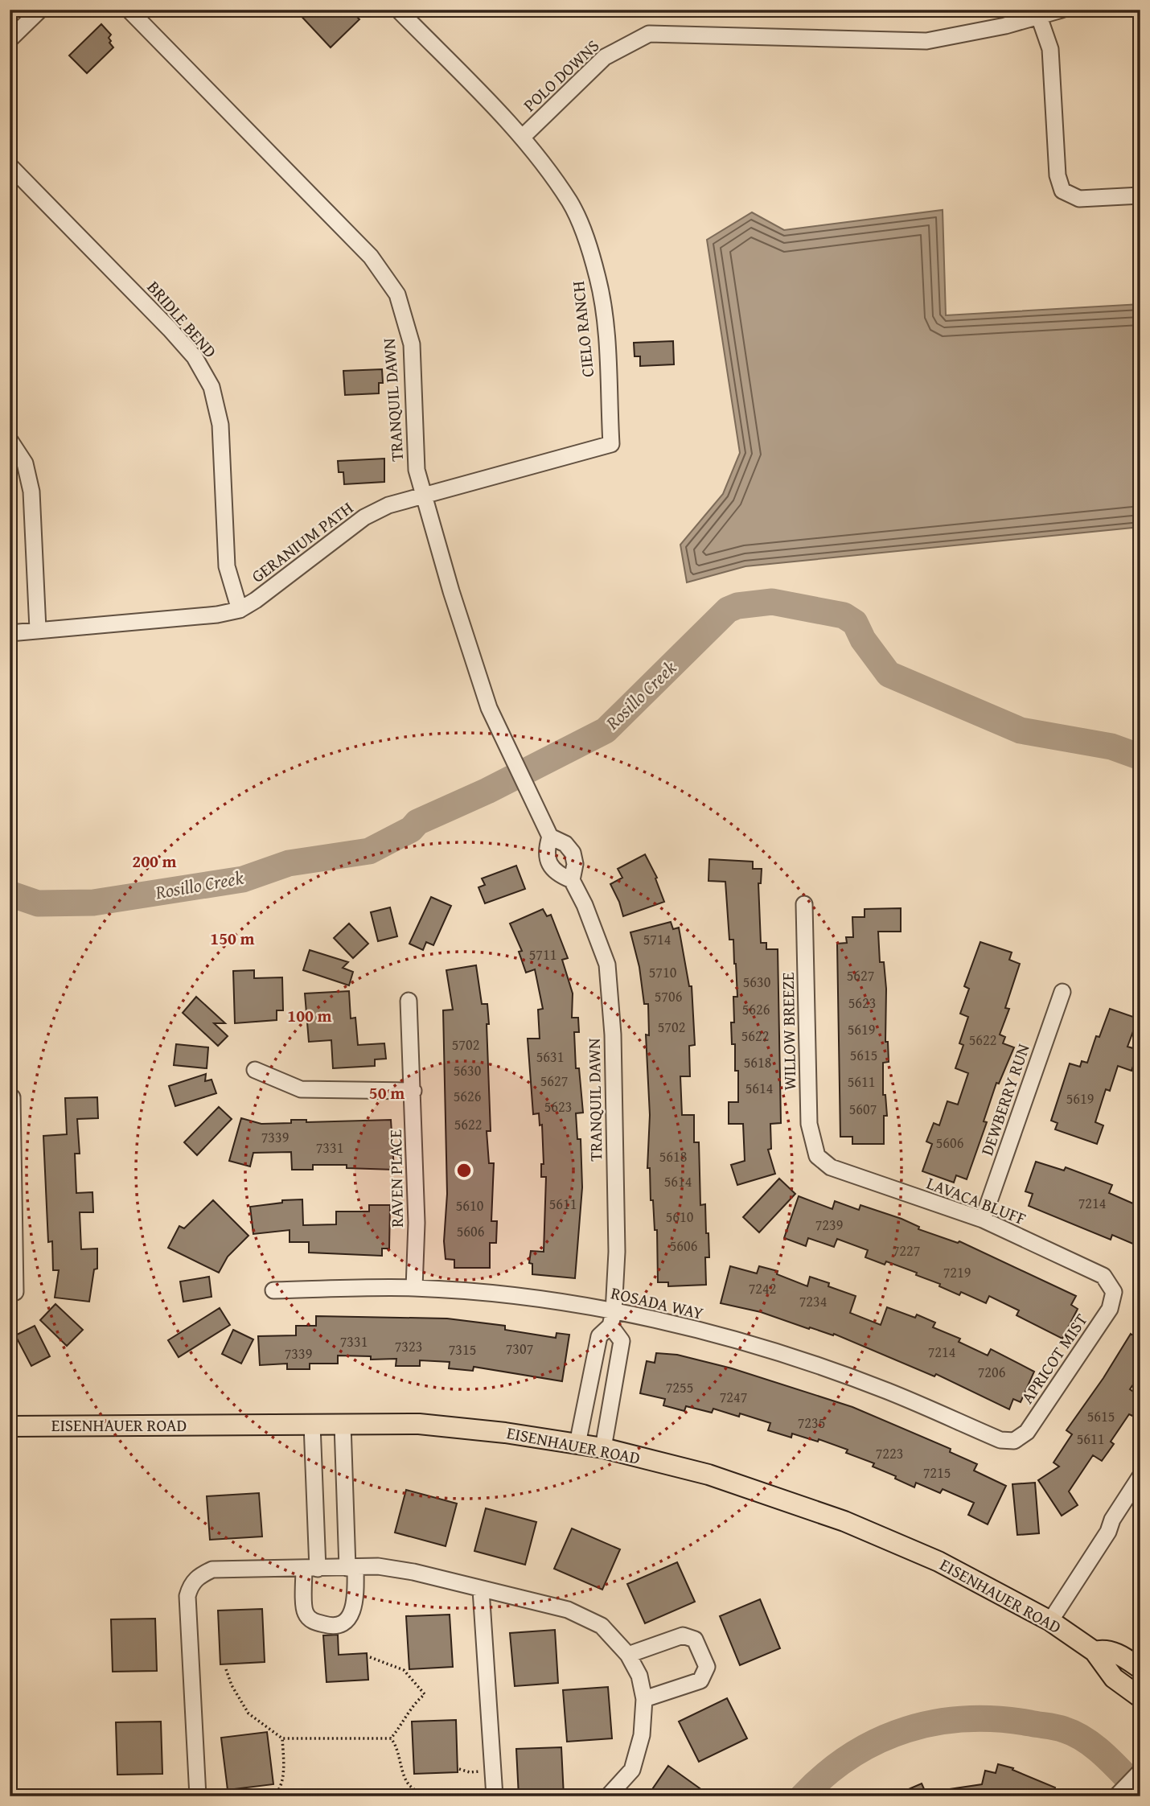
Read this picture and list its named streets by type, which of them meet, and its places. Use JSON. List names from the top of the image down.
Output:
{
  "streets": {
    "main road": ["EISENHAUER ROAD"],
    "street": [
      "POLO DOWNS",
      "BRIDLE BEND",
      "CIELO RANCH",
      "TRANQUIL DAWN",
      "GERANIUM PATH",
      "WILLOW BREEZE",
      "DEWBERRY RUN",
      "RAVEN PLACE",
      "LAVACA BLUFF",
      "ROSADA WAY",
      "APRICOT MIST"
    ]
  },
  "crossings": [
    ["POLO DOWNS", "CIELO RANCH"],
    ["BRIDLE BEND", "GERANIUM PATH"],
    ["CIELO RANCH", "GERANIUM PATH"],
    ["TRANQUIL DAWN", "GERANIUM PATH"],
    ["TRANQUIL DAWN", "ROSADA WAY"],
    ["TRANQUIL DAWN", "EISENHAUER ROAD"],
    ["WILLOW BREEZE", "LAVACA BLUFF"],
    ["DEWBERRY RUN", "LAVACA BLUFF"],
    ["RAVEN PLACE", "ROSADA WAY"],
    ["LAVACA BLUFF", "APRICOT MIST"],
    ["ROSADA WAY", "APRICOT MIST"]
  ],
  "water": ["Rosillo Creek"],
  "house_numbers": [
    "5714",
    "5711",
    "5710",
    "5627",
    "5630",
    "5706",
    "5623",
    "5626",
    "5702",
    "5619",
    "5622",
    "5622",
    "5702",
    "5615",
    "5631",
    "5618",
    "5630",
    "5627",
    "5611",
    "5614",
    "5626",
    "5619",
    "5623",
    "5607",
    "5622",
    "7339",
    "5606",
    "7331",
    "5618",
    "5614",
    "7214",
    "5611",
    "5610",
    "5610",
    "7239",
    "5606",
    "5606",
    "7227",
    "7219",
    "7242",
    "7234",
    "7331",
    "7323",
    "7307",
    "7315",
    "7214",
    "7339",
    "7206",
    "7255",
    "7247",
    "5615",
    "7235",
    "5611",
    "7223",
    "7215"
  ],
  "rings": [
    "200 m",
    "150 m",
    "100 m",
    "50 m"
  ]
}
